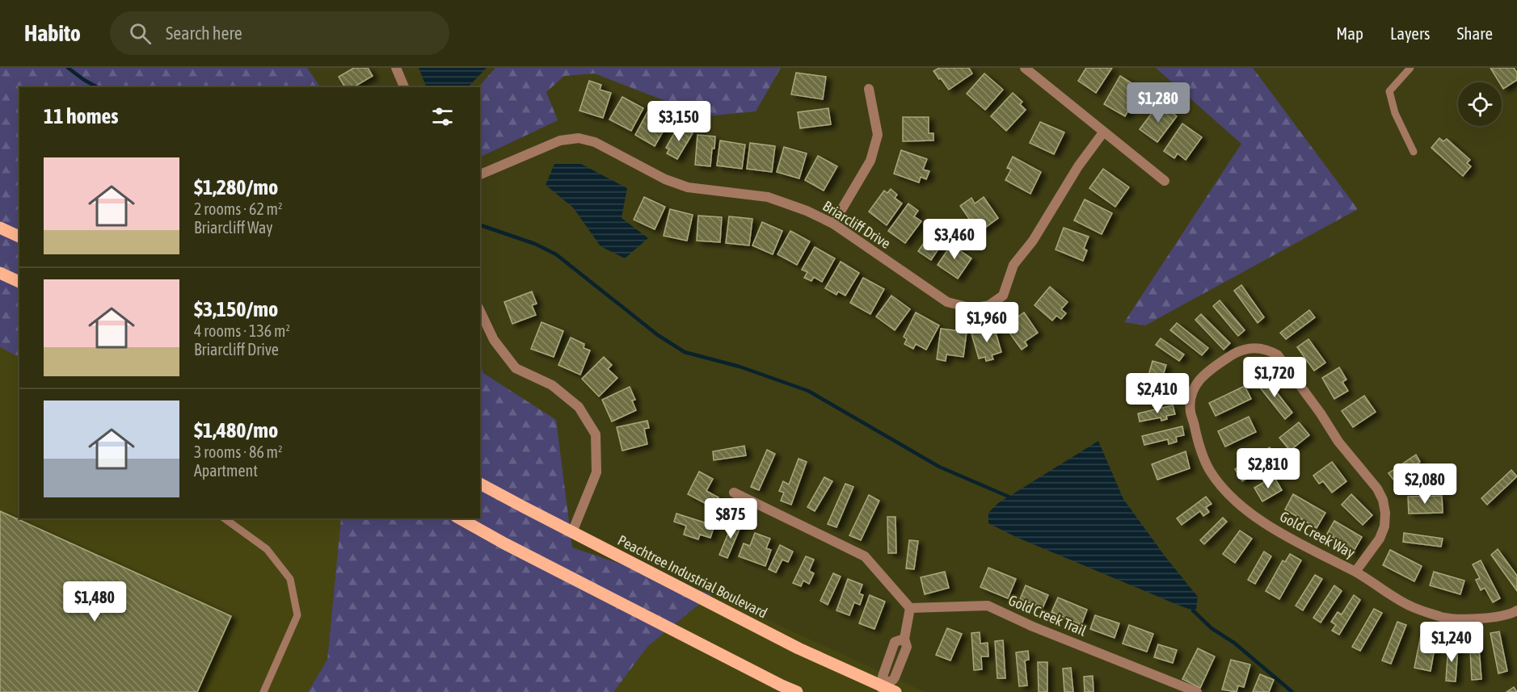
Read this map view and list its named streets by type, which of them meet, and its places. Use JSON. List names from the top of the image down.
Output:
{
  "streets": {
    "main road": ["Peachtree Industrial Boulevard"],
    "street": ["Briarcliff Drive", "Gold Creek Way", "Gold Creek Trail"]
  },
  "page": {
    "header": "Habito",
    "search": "Search here",
    "nav": ["Map", "Layers", "Share"],
    "price": [
      "$1,280",
      "$3,150",
      "$3,460",
      "$1,960",
      "$1,720",
      "$2,410",
      "$2,810",
      "$2,080",
      "$875",
      "$1,480",
      "$1,240"
    ],
    "heading": "11 homes",
    "list": [
      {
        "name": "$1,280/mo",
        "note": "2 rooms · 62 m² · Briarcliff Way"
      },
      {
        "name": "$3,150/mo",
        "note": "4 rooms · 136 m² · Briarcliff Drive"
      },
      {
        "name": "$1,480/mo",
        "note": "3 rooms · 86 m² · Apartment"
      }
    ]
  }
}
